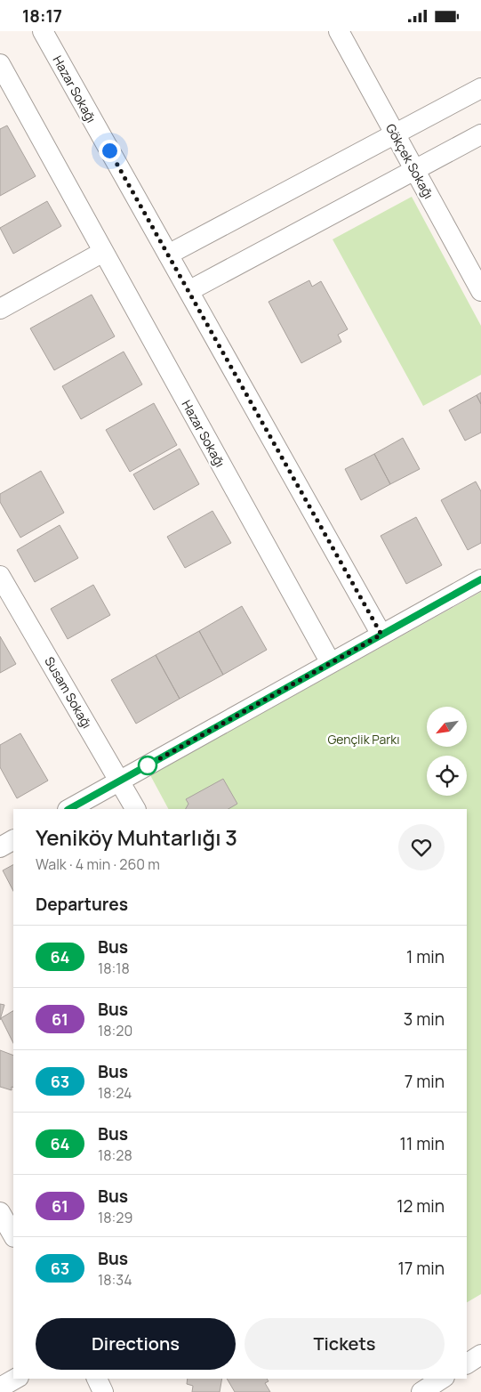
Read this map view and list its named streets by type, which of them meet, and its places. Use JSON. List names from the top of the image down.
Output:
{
  "streets": {
    "street": ["Hazar Sokağı", "Gökçek Sokağı", "Susam Sokağı"]
  },
  "parks": ["Gençlik Parkı"],
  "lines": ["bus line 64"],
  "north": "bottom left",
  "page": {
    "status": "18:17",
    "heading": [
      ["Yeniköy Muhtarlığı 3", "Walk · 4 min · 260 m"],
      "Departures"
    ],
    "list": [
      {
        "mark": "64",
        "name": "Bus",
        "note": "18:18",
        "value": "1 min"
      },
      {
        "mark": "61",
        "name": "Bus",
        "note": "18:20",
        "value": "3 min"
      },
      {
        "mark": "63",
        "name": "Bus",
        "note": "18:24",
        "value": "7 min"
      },
      {
        "mark": "64",
        "name": "Bus",
        "note": "18:28",
        "value": "11 min"
      },
      {
        "mark": "61",
        "name": "Bus",
        "note": "18:29",
        "value": "12 min"
      },
      {
        "mark": "63",
        "name": "Bus",
        "note": "18:34",
        "value": "17 min"
      }
    ],
    "buttons": ["Directions", "Tickets"]
  }
}
